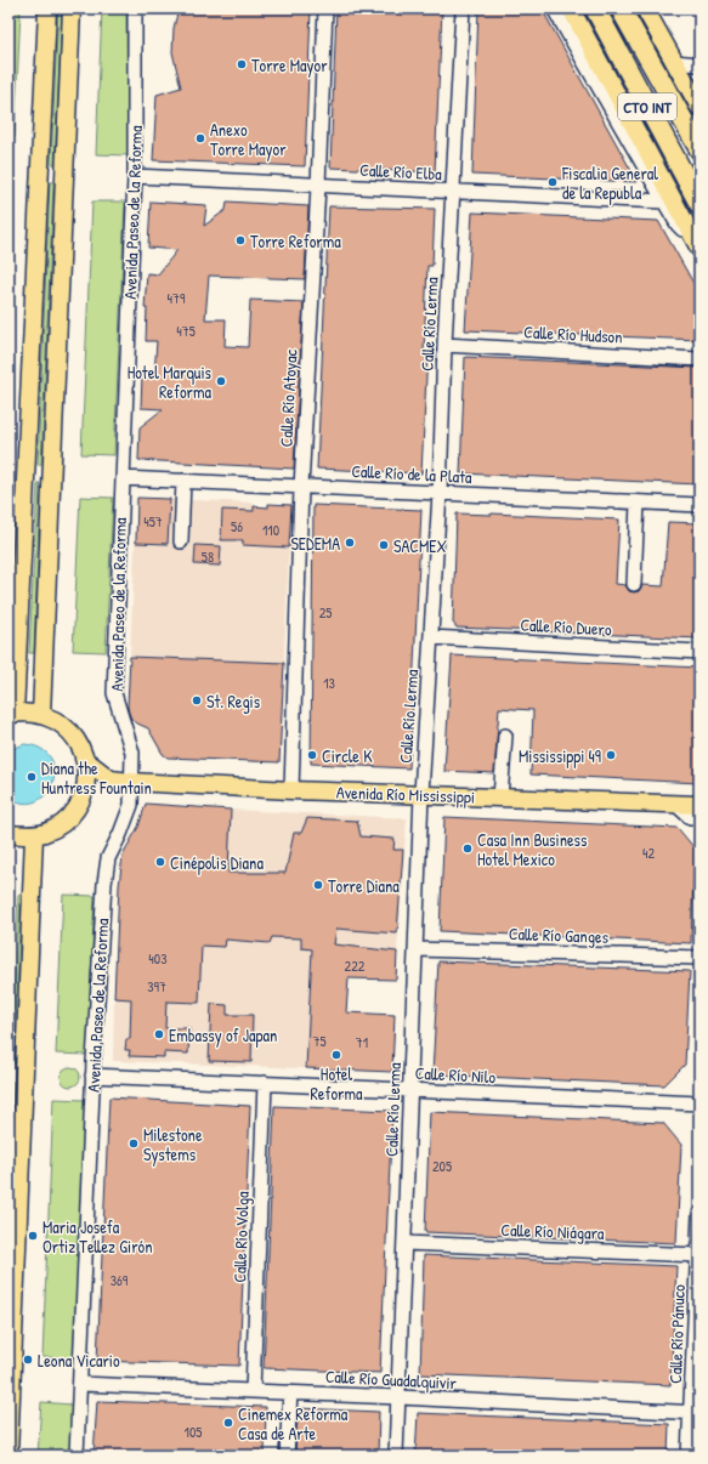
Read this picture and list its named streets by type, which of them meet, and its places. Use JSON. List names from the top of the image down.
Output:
{
  "streets": {
    "highway": ["CTO INT"],
    "main road": ["Avenida Río Mississippi"],
    "street": [
      "Calle Río Elba",
      "Avenida Paseo de la Reforma",
      "Calle Río Lerma",
      "Calle Río Hudson",
      "Calle Río Atoyac",
      "Calle Río de la Plata",
      "Calle Río Duero",
      "Calle Río Ganges",
      "Calle Río Nilo",
      "Calle Río Niágara",
      "Calle Río Volga",
      "Calle Río Pánuco",
      "Calle Río Guadalquivir"
    ]
  },
  "crossings": [
    ["Calle Río Elba", "Avenida Paseo de la Reforma"],
    ["Calle Río Elba", "Calle Río Lerma"],
    ["Calle Río Elba", "Calle Río Atoyac"],
    ["Avenida Paseo de la Reforma", "Calle Río de la Plata"],
    ["Avenida Paseo de la Reforma", "Avenida Río Mississippi"],
    ["Avenida Paseo de la Reforma", "Calle Río Nilo"],
    ["Avenida Paseo de la Reforma", "Calle Río Guadalquivir"],
    ["Calle Río Lerma", "Calle Río Hudson"],
    ["Calle Río Lerma", "Calle Río de la Plata"],
    ["Calle Río Lerma", "Calle Río Duero"],
    ["Calle Río Lerma", "Avenida Río Mississippi"],
    ["Calle Río Lerma", "Calle Río Ganges"],
    ["Calle Río Lerma", "Calle Río Nilo"],
    ["Calle Río Lerma", "Calle Río Niágara"],
    ["Calle Río Lerma", "Calle Río Guadalquivir"],
    ["Calle Río Atoyac", "Calle Río de la Plata"],
    ["Calle Río Atoyac", "Avenida Río Mississippi"],
    ["Calle Río Nilo", "Calle Río Volga"],
    ["Calle Río Niágara", "Calle Río Pánuco"],
    ["Calle Río Volga", "Calle Río Guadalquivir"],
    ["Calle Río Pánuco", "Calle Río Guadalquivir"]
  ],
  "places": [
    "Torre Mayor",
    "Anexo Torre Mayor",
    "Fiscalia General de la Republa",
    "Torre Reforma",
    "Hotel Marquis Reforma",
    "SEDEMA",
    "SACMEX",
    "St. Regis",
    "Circle K",
    "Mississippi 49",
    "Diana the Huntress Fountain",
    "Casa Inn Business Hotel Mexico",
    "Cinépolis Diana",
    "Torre Diana",
    "Embassy of Japan",
    "Hotel Reforma",
    "Milestone Systems",
    "Maria Josefa Ortiz Tellez Girón",
    "Leona Vicario",
    "Cinemex Reforma Casa de Arte"
  ],
  "house_numbers": [
    "479",
    "475",
    "457",
    "56",
    "110",
    "58",
    "25",
    "13",
    "42",
    "403",
    "222",
    "397",
    "75",
    "71",
    "205",
    "369",
    "105"
  ]
}
